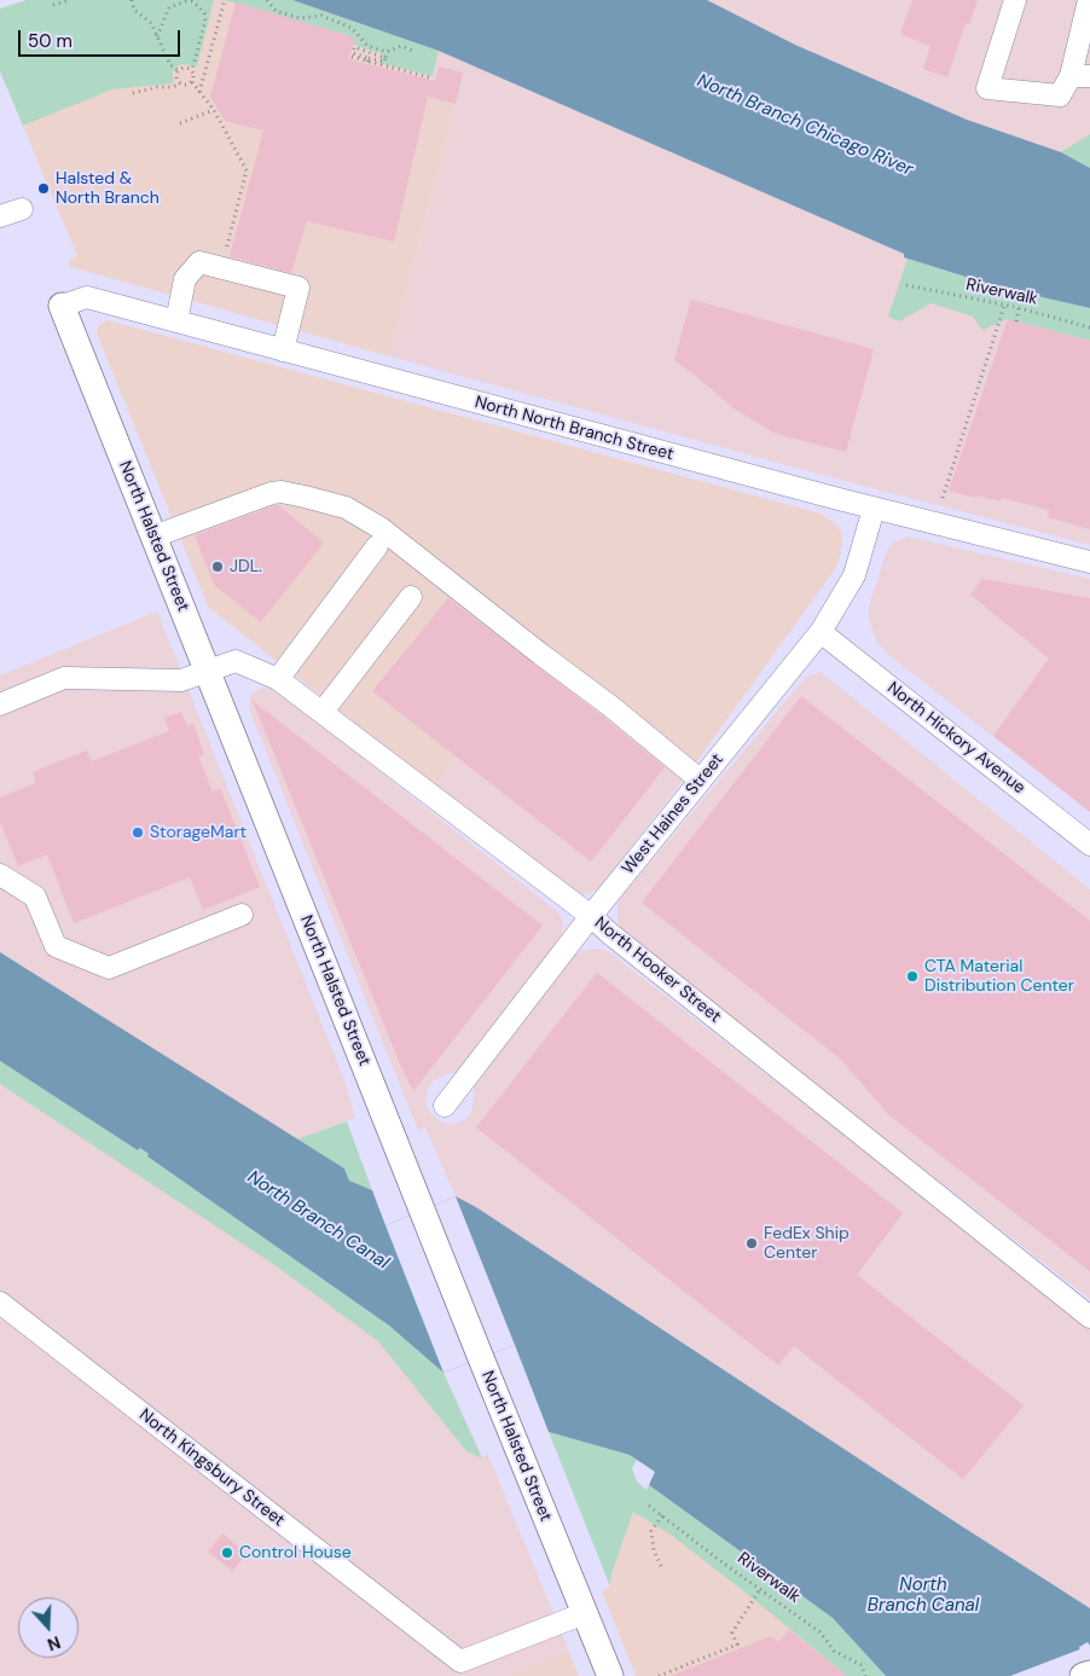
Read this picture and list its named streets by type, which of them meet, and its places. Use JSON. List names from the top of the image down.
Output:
{
  "streets": {
    "main road": ["North Halsted Street"],
    "street": [
      "North North Branch Street",
      "North Hickory Avenue",
      "West Haines Street",
      "North Hooker Street",
      "North Kingsbury Street"
    ],
    "path": ["Riverwalk"]
  },
  "crossings": [
    ["North North Branch Street", "North Halsted Street"],
    ["North North Branch Street", "West Haines Street"],
    ["North Halsted Street", "North Hooker Street"],
    ["North Halsted Street", "North Kingsbury Street"],
    ["North Hickory Avenue", "West Haines Street"],
    ["West Haines Street", "North Hooker Street"]
  ],
  "water": ["North Branch Chicago River", "North Branch Canal"],
  "places": [
    "Halsted & North Branch",
    "JDL.",
    "StorageMart",
    "CTA Material Distribution Center",
    "FedEx Ship Center",
    "Control House"
  ],
  "scale_bar": "50 m",
  "north": "bottom"
}
